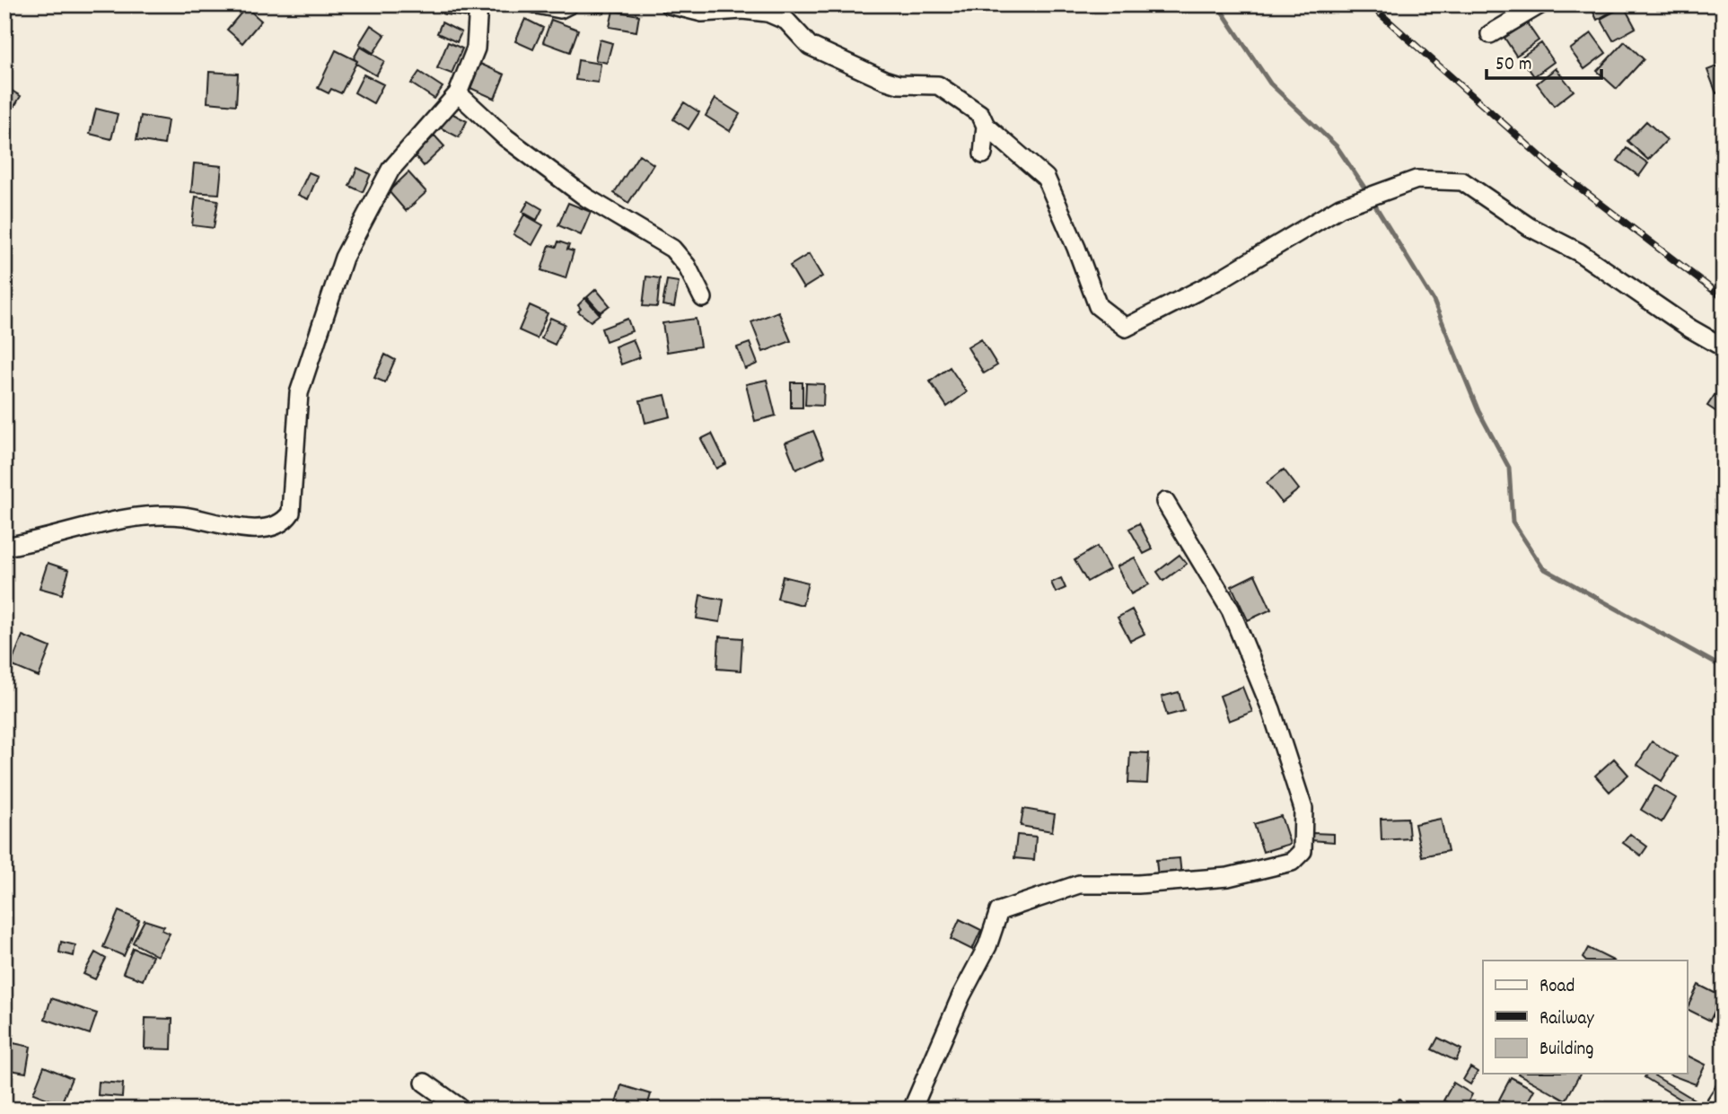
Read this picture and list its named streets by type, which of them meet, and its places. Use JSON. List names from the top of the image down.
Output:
{
  "legend": ["Road", "Railway", "Building"],
  "scale_bar": "50 m"
}
